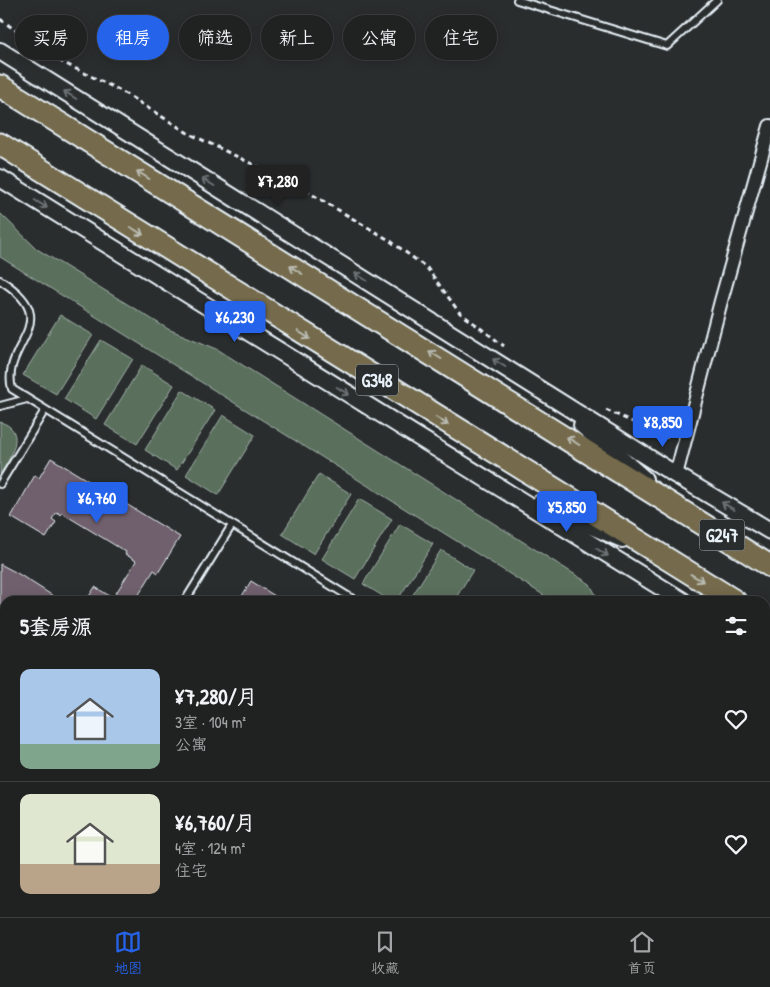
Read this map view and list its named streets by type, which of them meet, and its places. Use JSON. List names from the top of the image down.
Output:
{
  "streets": {
    "highway": ["G348", "G247"]
  },
  "crossings": [
    ["G348", "G247"]
  ],
  "page": {
    "chip": [
      "买房",
      "租房",
      "筛选",
      "新上",
      "公寓",
      "住宅"
    ],
    "price": [
      "¥7,280",
      "¥6,230",
      "¥8,850",
      "¥6,760",
      "¥5,850"
    ],
    "heading": "5套房源",
    "list": [
      {
        "name": "¥7,280/月",
        "note": "3室 · 104 m² · 公寓"
      },
      {
        "name": "¥6,760/月",
        "note": "4室 · 124 m² · 住宅"
      }
    ],
    "tabs": ["地图", "收藏", "首页"]
  }
}
